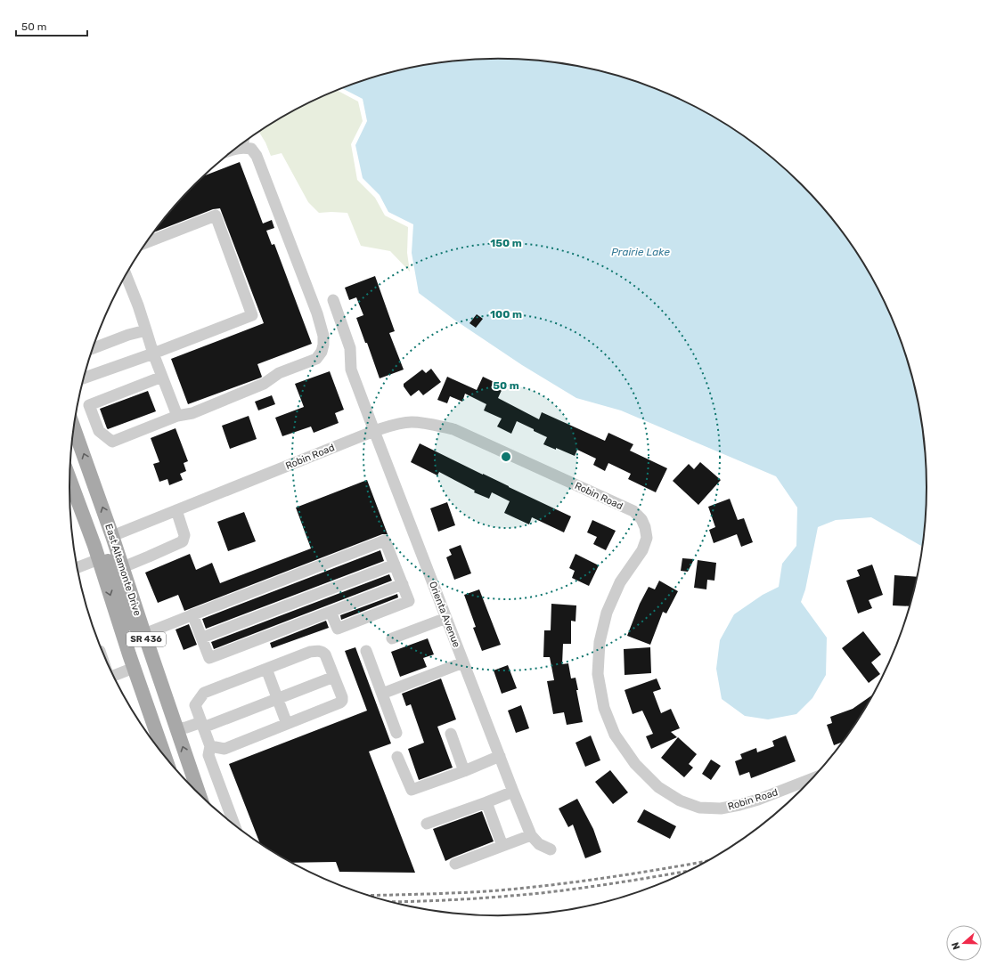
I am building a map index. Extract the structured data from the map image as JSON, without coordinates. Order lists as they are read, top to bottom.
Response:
{
  "streets": {
    "main road": ["East Altamonte Drive", "SR 436"],
    "street": ["Robin Road", "Orienta Avenue"]
  },
  "crossings": [
    ["Robin Road", "East Altamonte Drive"],
    ["Robin Road", "Orienta Avenue"]
  ],
  "water": ["Prairie Lake"],
  "scale_bar": "50 m",
  "north": "left",
  "rings": ["150 m", "100 m", "50 m"]
}
